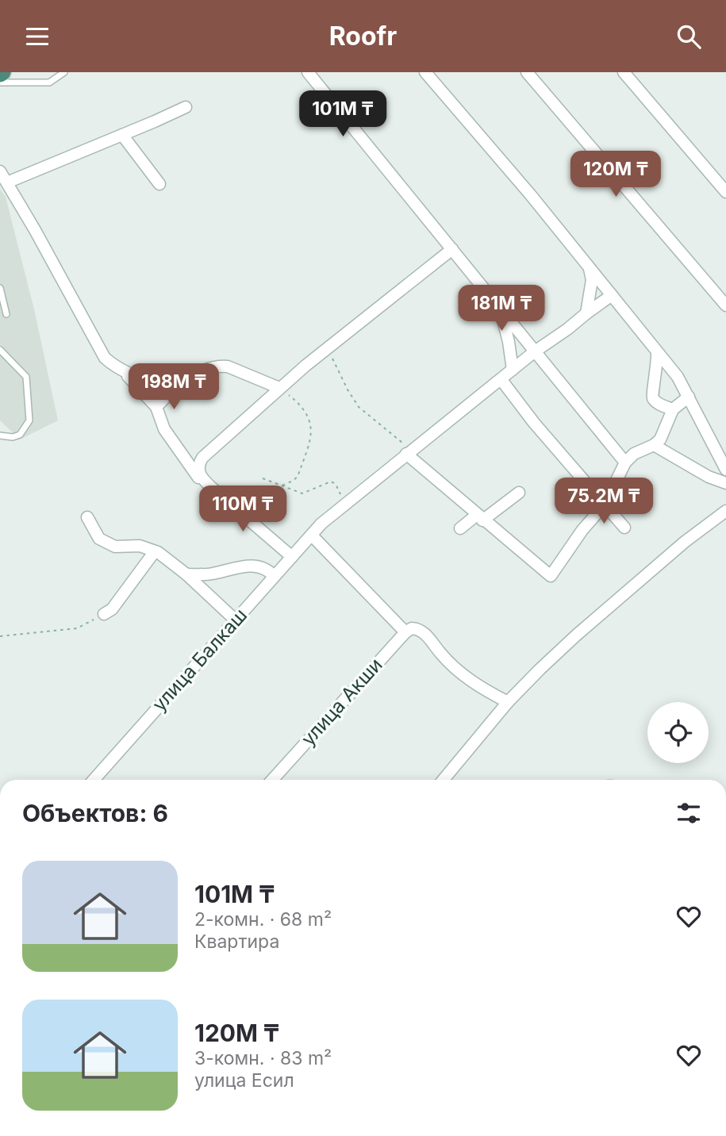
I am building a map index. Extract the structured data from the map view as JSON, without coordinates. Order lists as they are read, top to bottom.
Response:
{
  "streets": {
    "street": ["улица Балкаш", "улица Акши"]
  },
  "page": {
    "header": "Roofr",
    "price": [
      "101M ₸",
      "120M ₸",
      "181M ₸",
      "198M ₸",
      "75.2M ₸",
      "110M ₸"
    ],
    "heading": "Объектов: 6",
    "list": [
      {
        "name": "101M ₸",
        "note": "2-комн. · 68 m² · Квартира"
      },
      {
        "name": "120M ₸",
        "note": "3-комн. · 83 m² · улица Есил"
      }
    ]
  }
}
